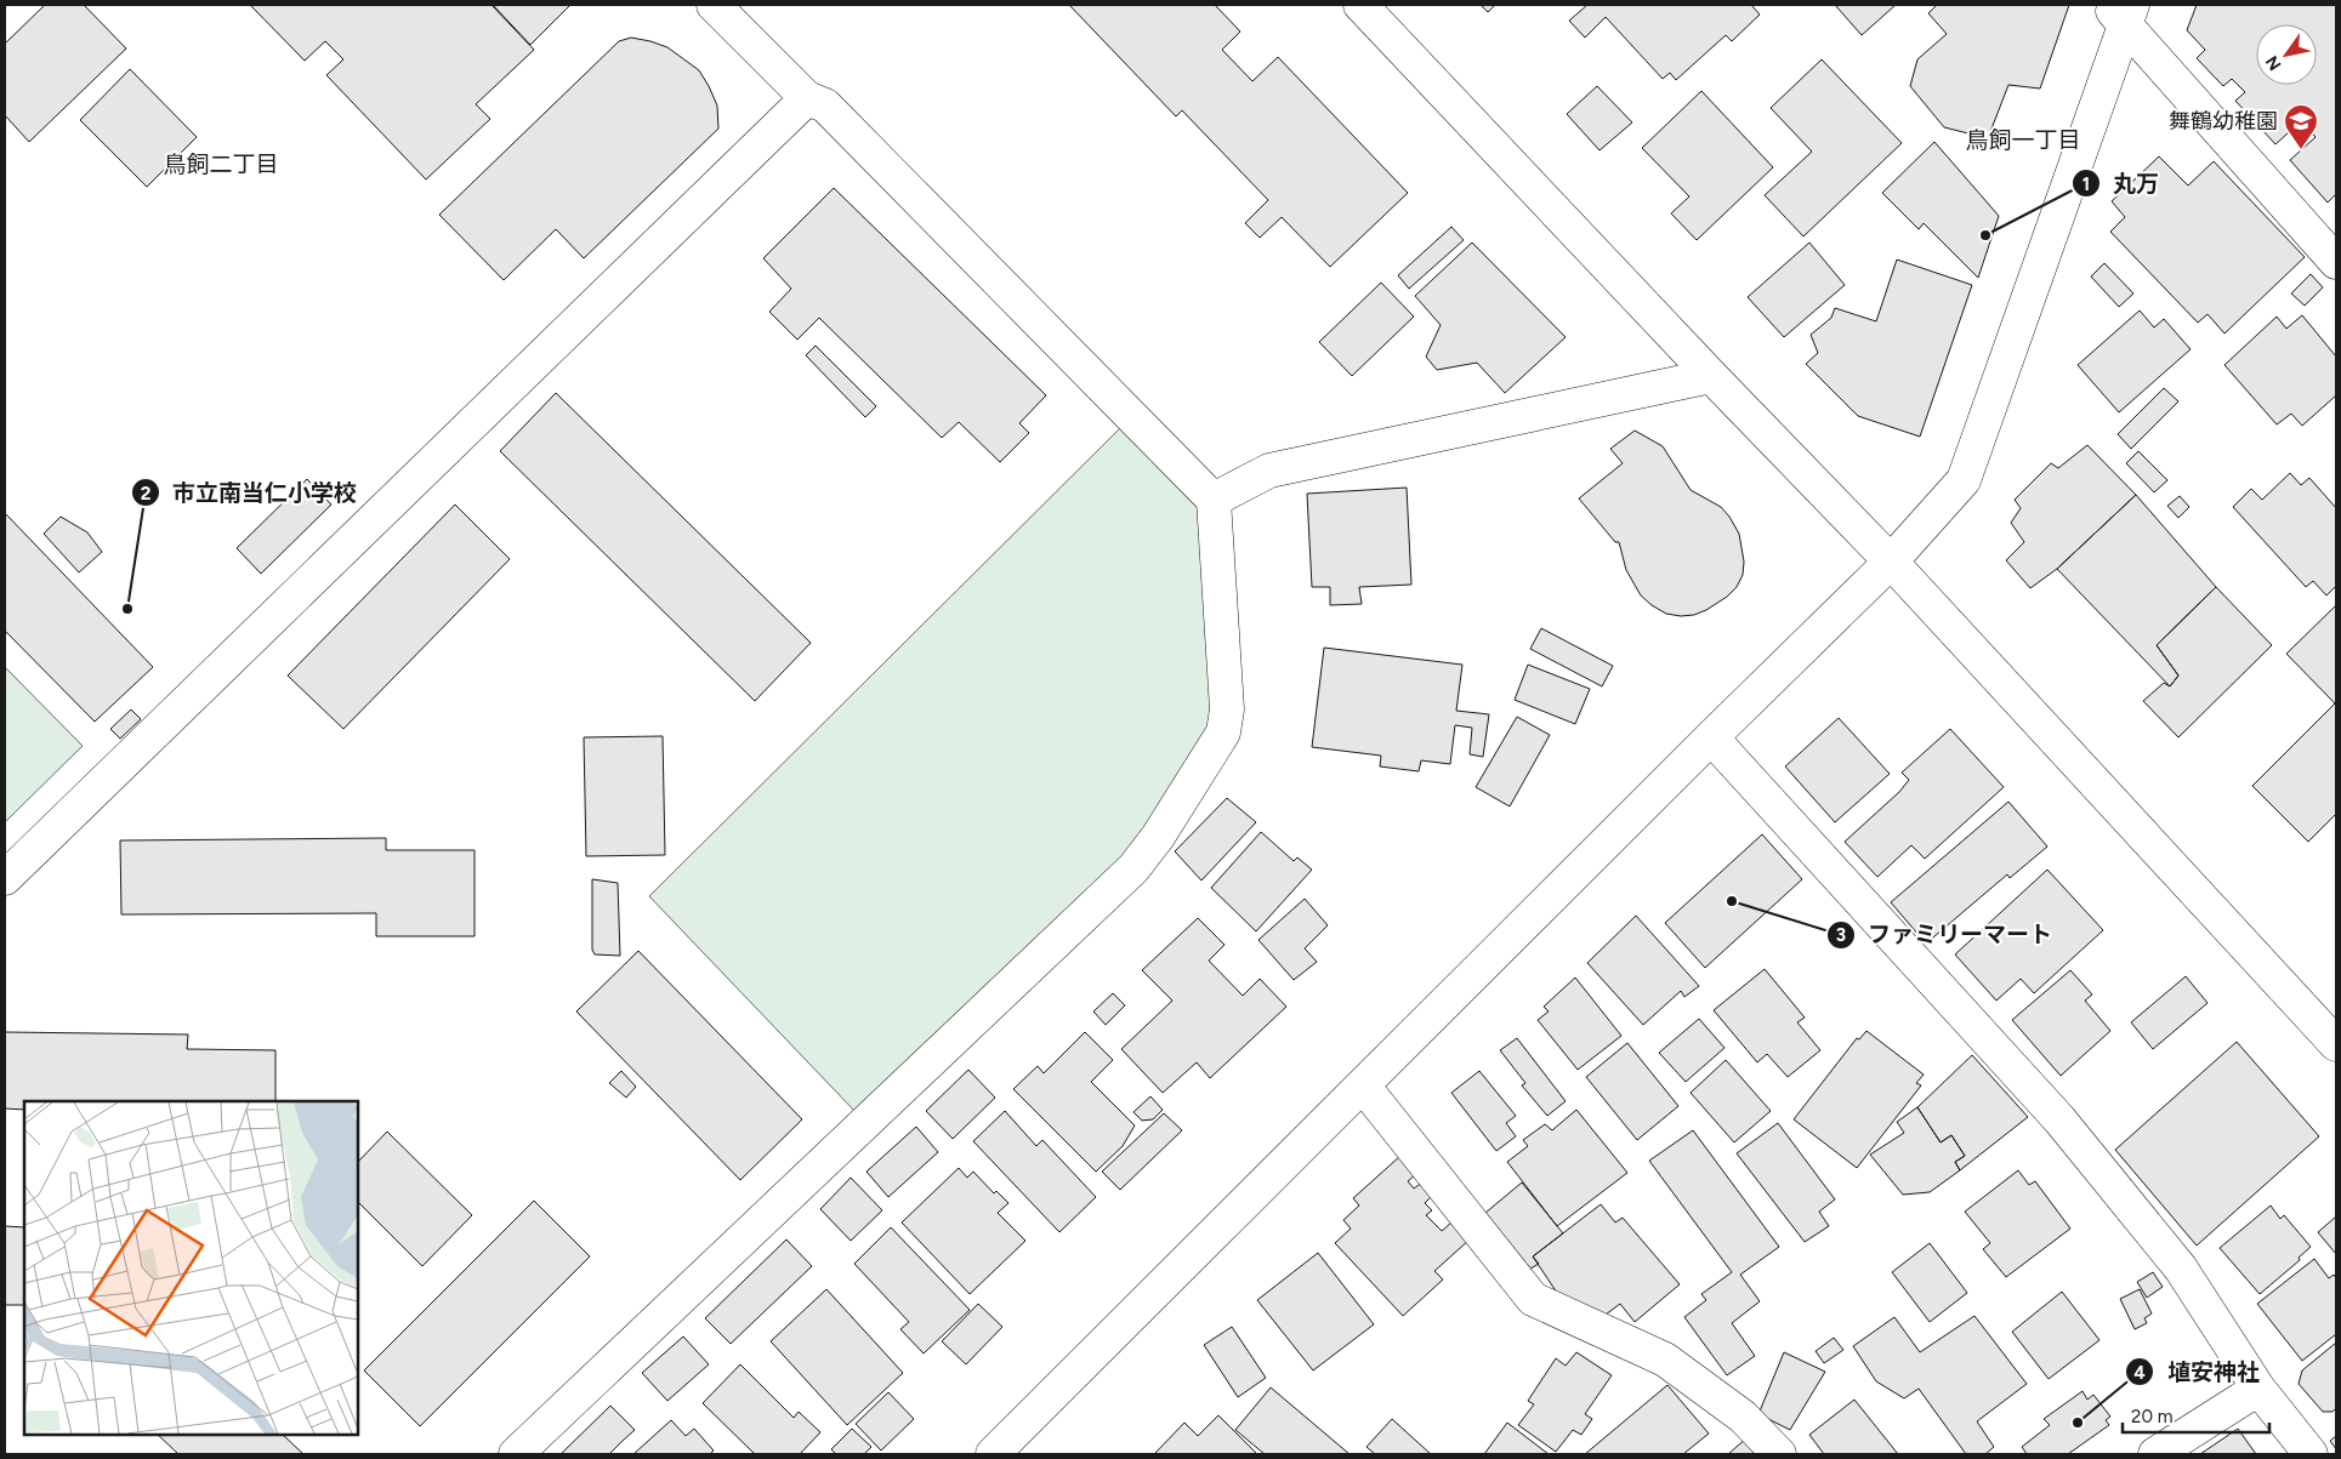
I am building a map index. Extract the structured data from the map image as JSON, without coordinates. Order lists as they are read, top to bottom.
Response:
{
  "districts": ["鳥飼一丁目", "鳥飼二丁目"],
  "places": {
    "school or university": ["舞鶴幼稚園"],
    "other": [
      "丸万",
      "市立南当仁小学校",
      "ファミリーマート",
      "埴安神社"
    ]
  },
  "scale_bar": "20 m",
  "north": "bottom left"
}
